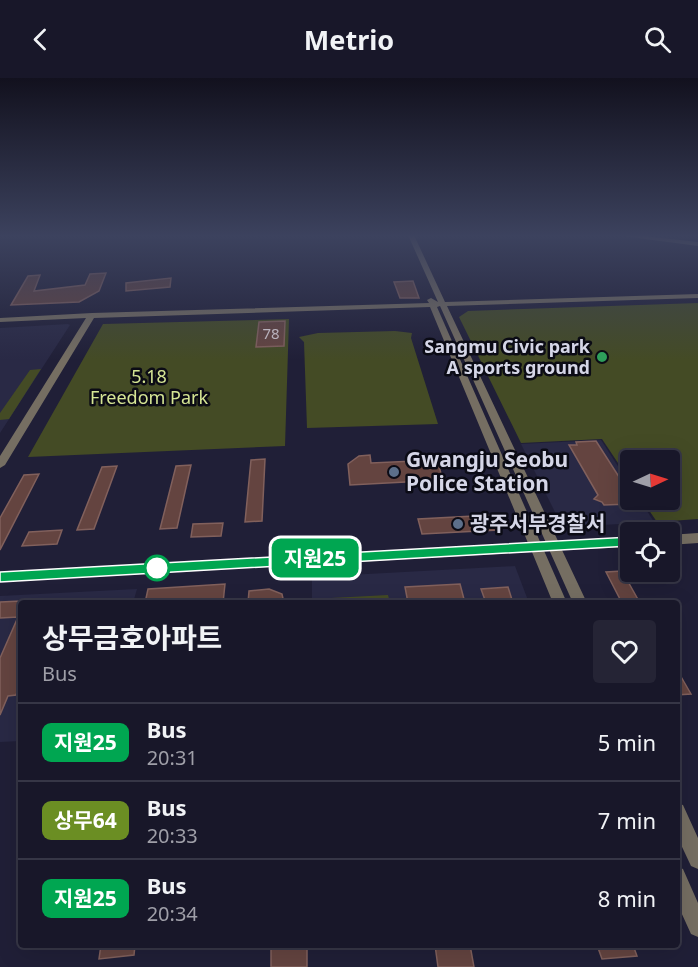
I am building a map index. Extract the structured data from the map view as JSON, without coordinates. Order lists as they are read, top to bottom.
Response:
{
  "parks": ["5.18 Freedom Park"],
  "places": ["Sangmu Civic park A sports ground", "Gwangju Seobu Police Station", "광주서부경찰서"],
  "lines": ["bus line 지원25"],
  "house_numbers": ["78"],
  "north": "right",
  "page": {
    "header": "Metrio",
    "on_map": "지원25",
    "heading": ["상무금호아파트", "Bus"],
    "list": [
      {
        "mark": "지원25",
        "name": "Bus",
        "note": "20:31",
        "value": "5 min"
      },
      {
        "mark": "상무64",
        "name": "Bus",
        "note": "20:33",
        "value": "7 min"
      },
      {
        "mark": "지원25",
        "name": "Bus",
        "note": "20:34",
        "value": "8 min"
      }
    ]
  }
}
